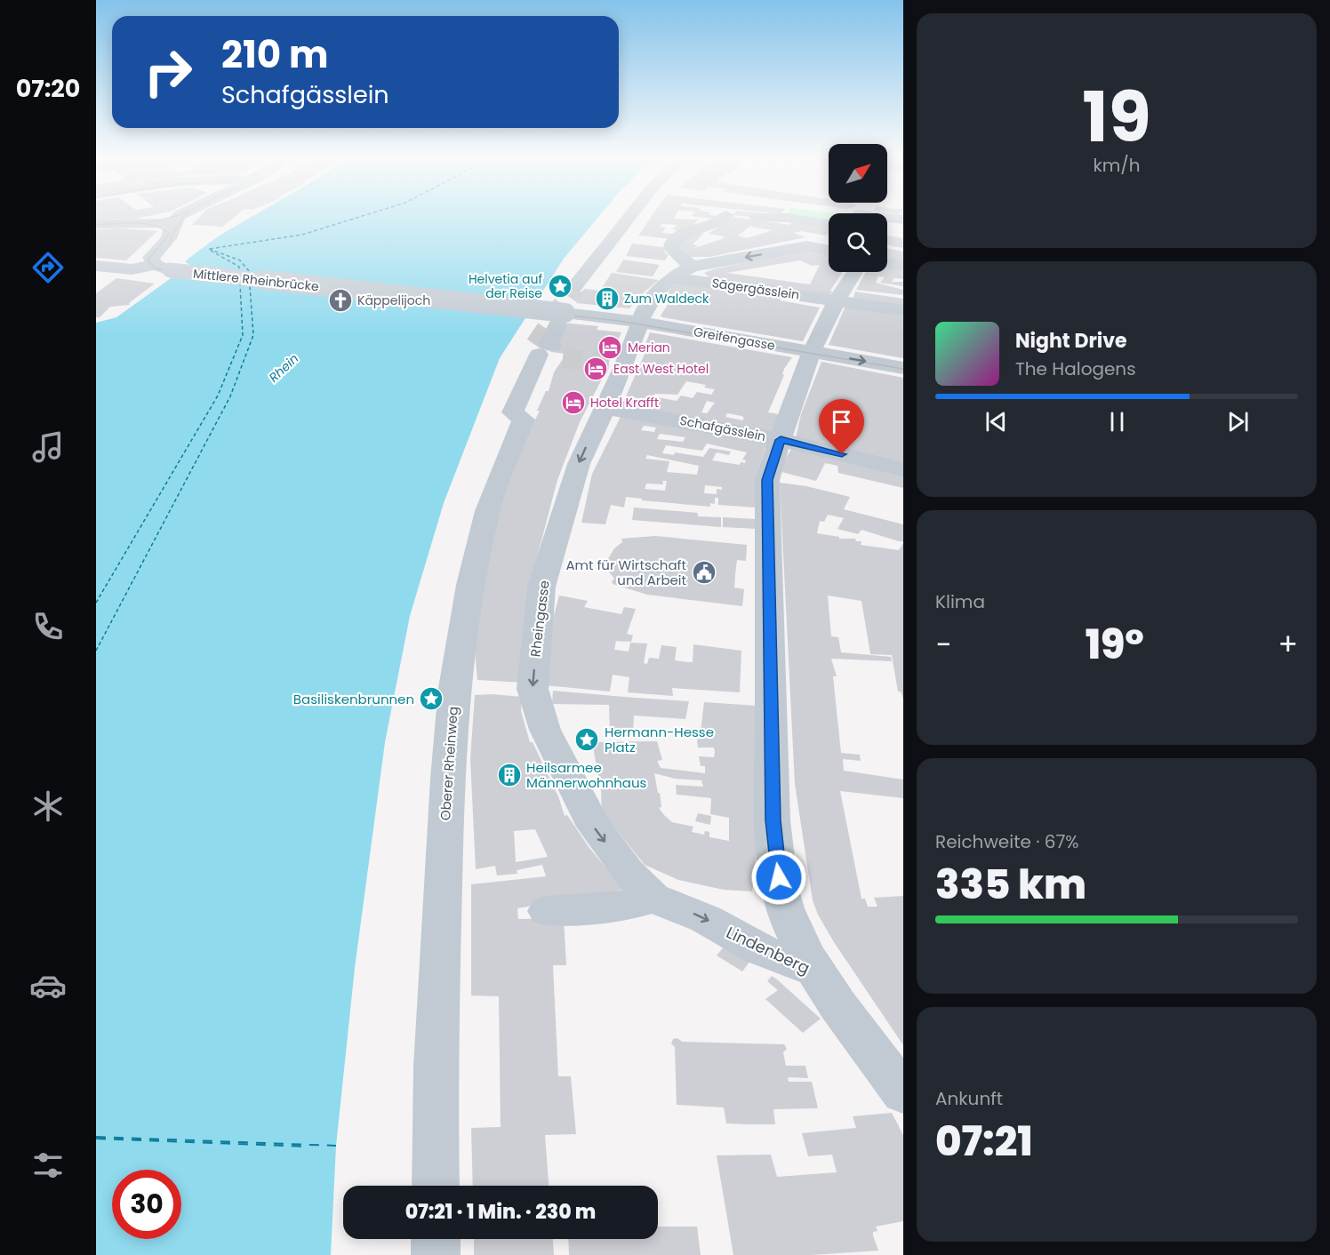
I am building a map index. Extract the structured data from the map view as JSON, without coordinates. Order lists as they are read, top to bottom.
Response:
{
  "streets": {
    "street": [
      "Mittlere Rheinbrücke",
      "Sägergässlein",
      "Greifengasse",
      "Schafgässlein",
      "Rheingasse",
      "Oberer Rheinweg",
      "Lindenberg"
    ]
  },
  "crossings": [
    ["Mittlere Rheinbrücke", "Greifengasse"],
    ["Mittlere Rheinbrücke", "Oberer Rheinweg"],
    ["Sägergässlein", "Rheingasse"],
    ["Greifengasse", "Rheingasse"],
    ["Greifengasse", "Oberer Rheinweg"],
    ["Schafgässlein", "Rheingasse"],
    ["Rheingasse", "Lindenberg"]
  ],
  "one_way": ["Lindenberg"],
  "water": ["Rhein"],
  "places": {
    "place": ["Helvetia auf der Reise", "Basiliskenbrunnen", "Hermann-Hesse Platz"],
    "building": ["Zum Waldeck", "Heilsarmee Männerwohnhaus"],
    "church": ["Käppelijoch"],
    "hotel": ["Merian", "East West Hotel", "Hotel Krafft"],
    "public building": ["Amt für Wirtschaft und Arbeit"]
  },
  "north": "top right",
  "page": {
    "tabs": "07:20",
    "tile": [
      ["19", "km/h"],
      "Klima",
      ["Reichweite · 67%", "335 km"],
      ["Ankunft", "07:21"]
    ],
    "turn": ["210 m", "Schafgässlein"],
    "song": ["Night Drive", "The Halogens"],
    "heat": ["−", "19°", "+"],
    "limit": "30",
    "trip": "07:21 · 1 Min. · 230 m"
  }
}
